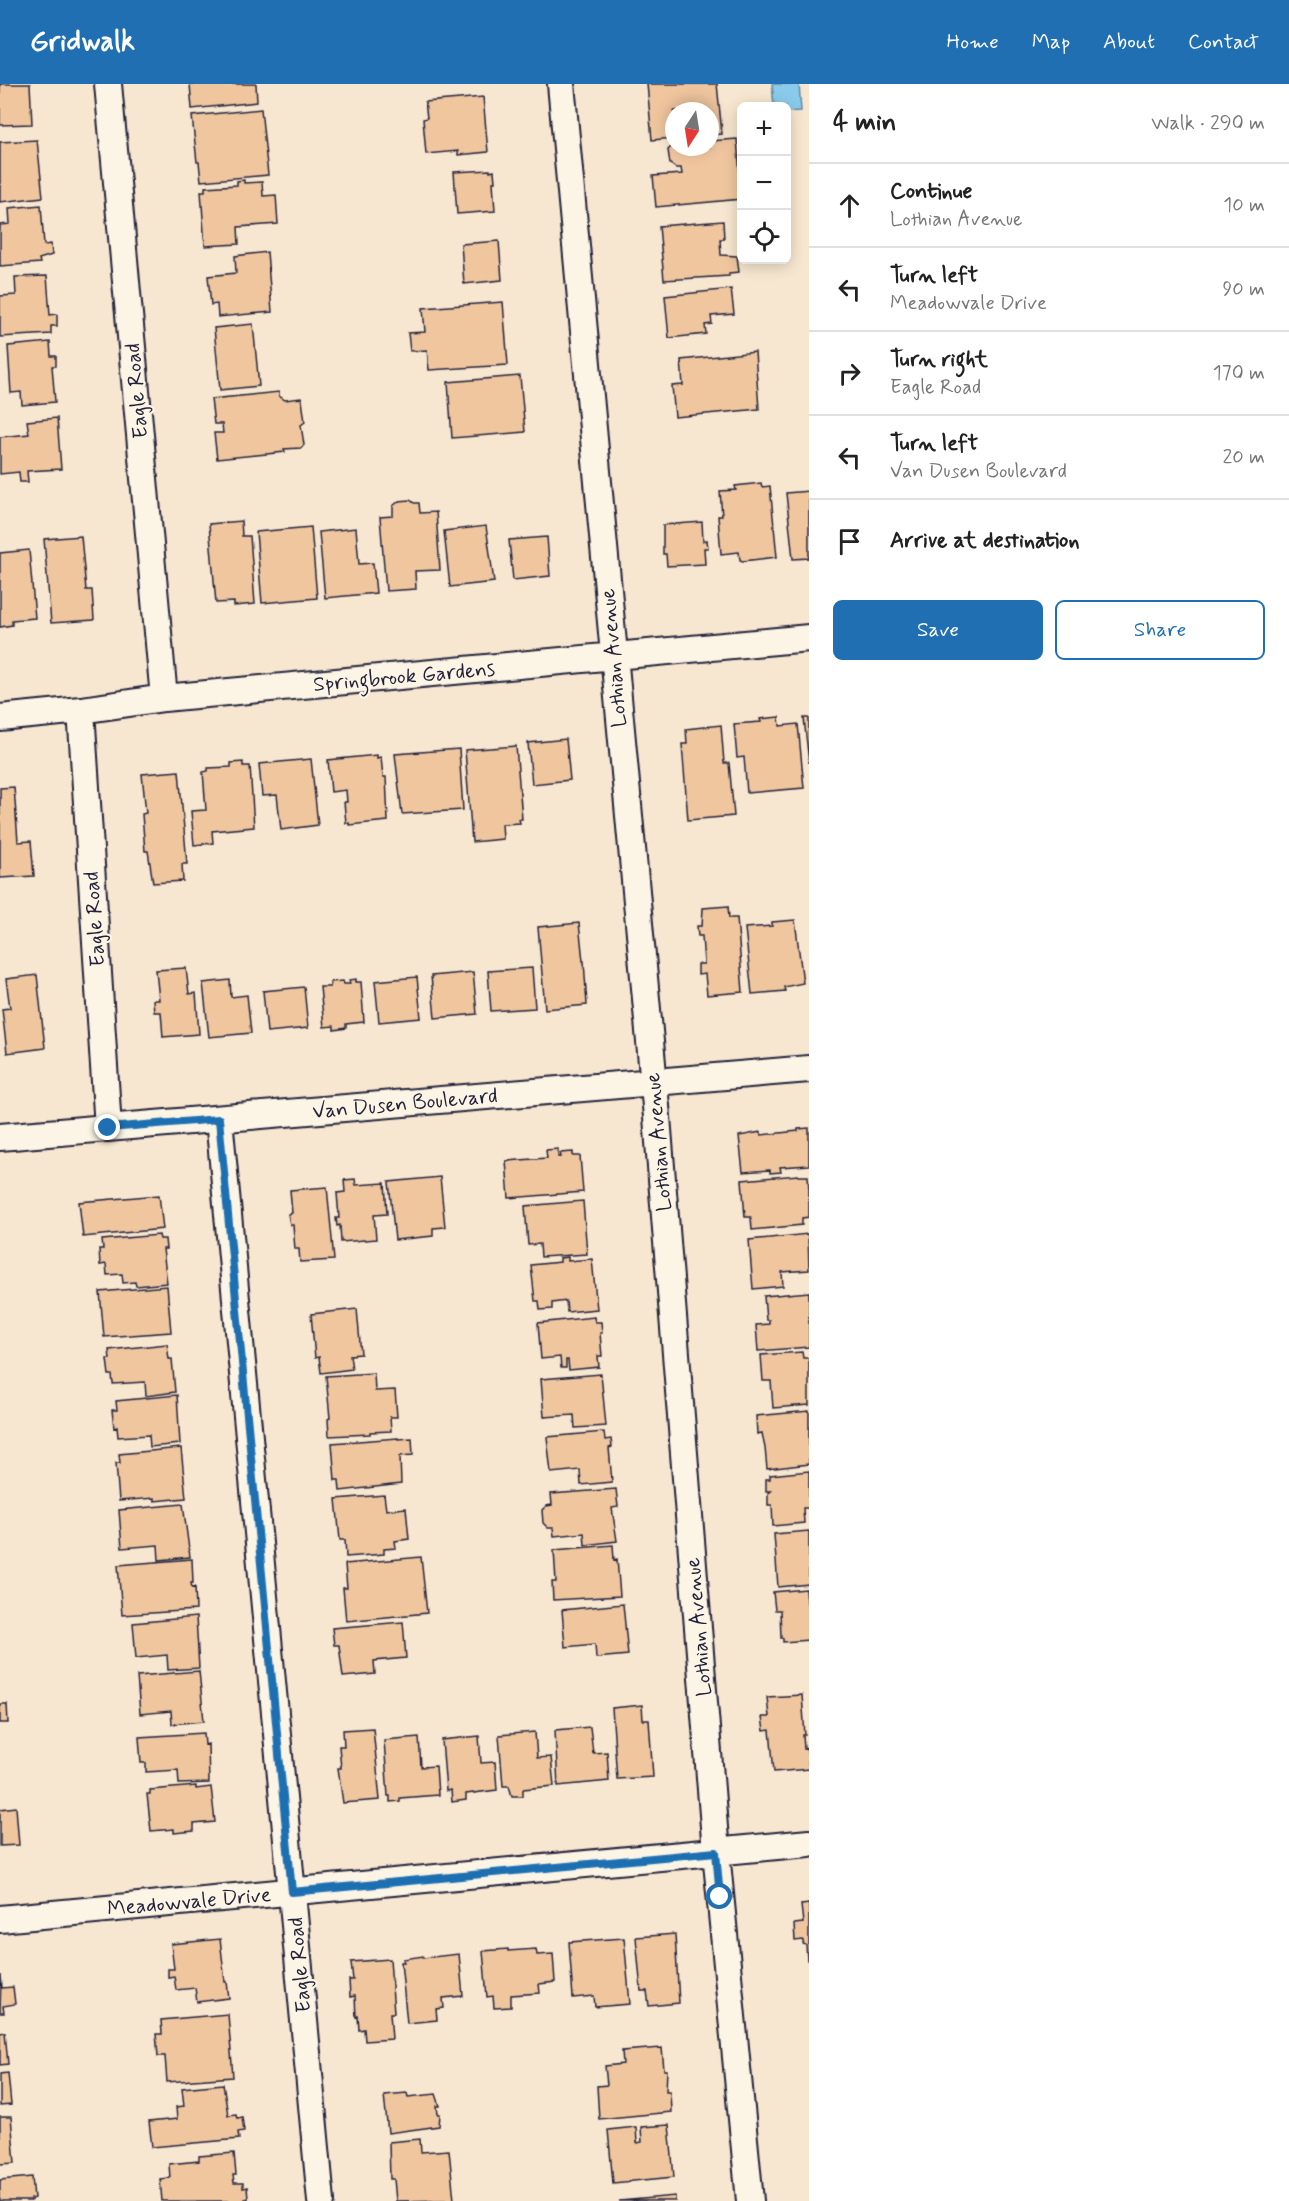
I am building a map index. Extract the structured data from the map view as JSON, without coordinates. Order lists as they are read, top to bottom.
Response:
{
  "streets": {
    "street": [
      "Eagle Road",
      "Lothian Avenue",
      "Springbrook Gardens",
      "Van Dusen Boulevard",
      "Meadowvale Drive"
    ]
  },
  "crossings": [
    ["Eagle Road", "Springbrook Gardens"],
    ["Eagle Road", "Van Dusen Boulevard"],
    ["Eagle Road", "Meadowvale Drive"],
    ["Lothian Avenue", "Springbrook Gardens"],
    ["Lothian Avenue", "Van Dusen Boulevard"],
    ["Lothian Avenue", "Meadowvale Drive"]
  ],
  "north": "bottom",
  "page": {
    "header": "Gridwalk",
    "nav": [
      "Home",
      "Map",
      "About",
      "Contact"
    ],
    "heading": ["4 min", "Walk · 290 m"],
    "map_buttons": ["+", "−"],
    "list": [
      ["Continue", "Lothian Avenue", "10 m"],
      ["Turn left", "Meadowvale Drive", "90 m"],
      ["Turn right", "Eagle Road", "170 m"],
      ["Turn left", "Van Dusen Boulevard", "20 m"],
      "Arrive at destination"
    ],
    "buttons": ["Save", "Share"]
  }
}
